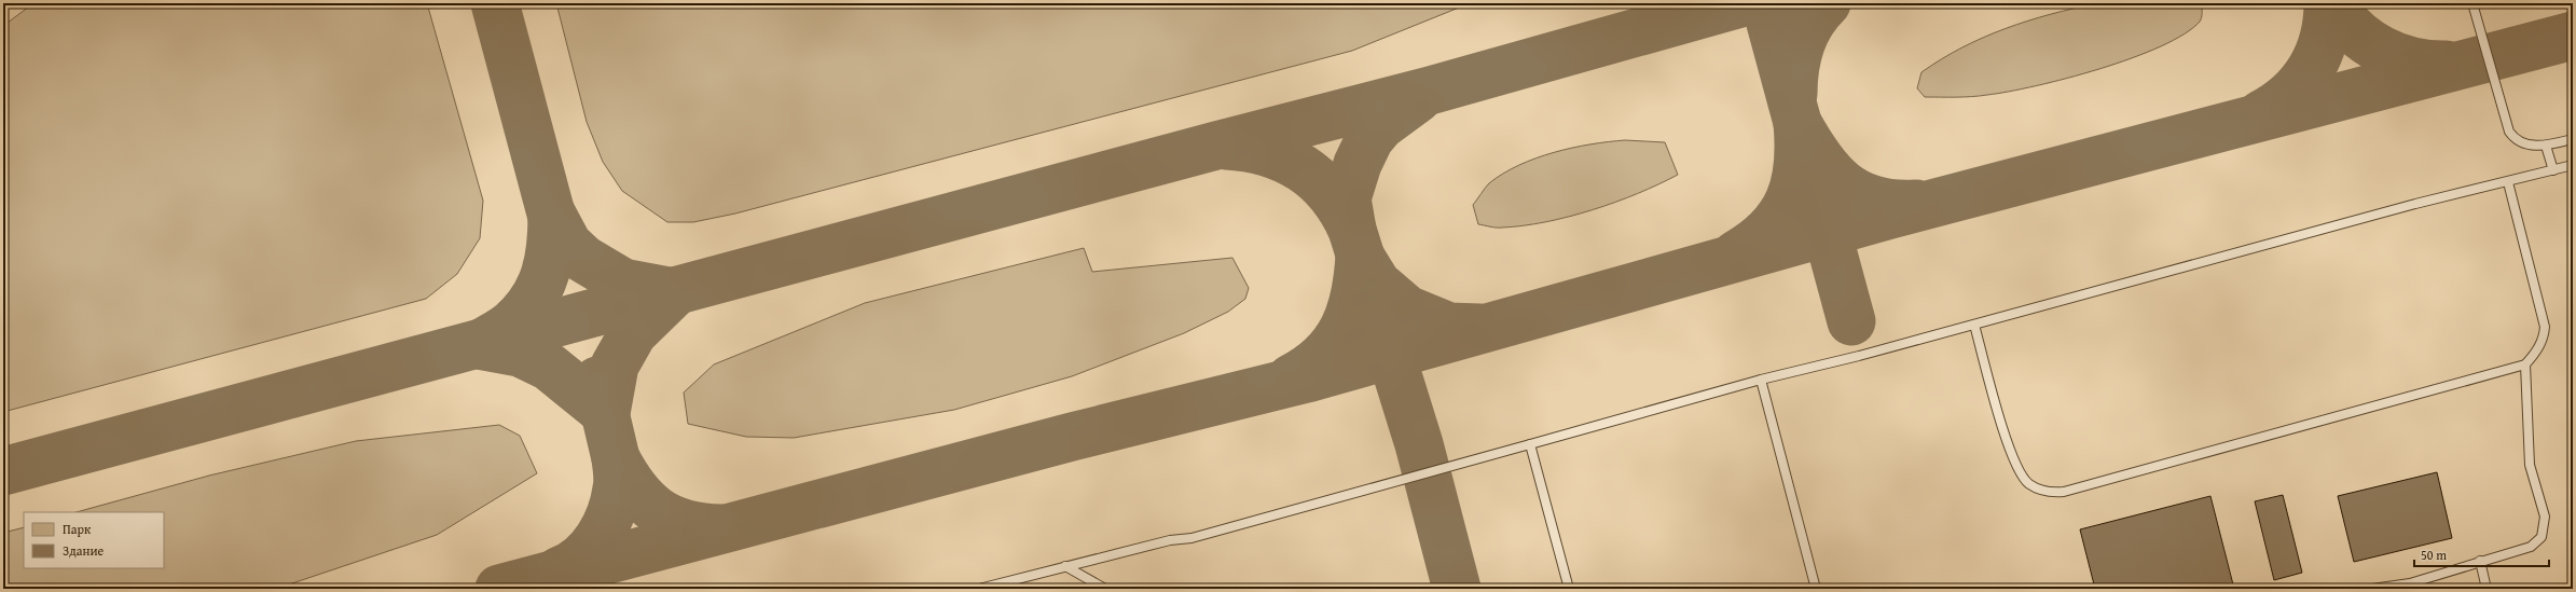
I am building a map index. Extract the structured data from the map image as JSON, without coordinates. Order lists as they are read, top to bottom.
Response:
{
  "legend": ["Парк", "Здание"],
  "scale_bar": "50 m"
}
